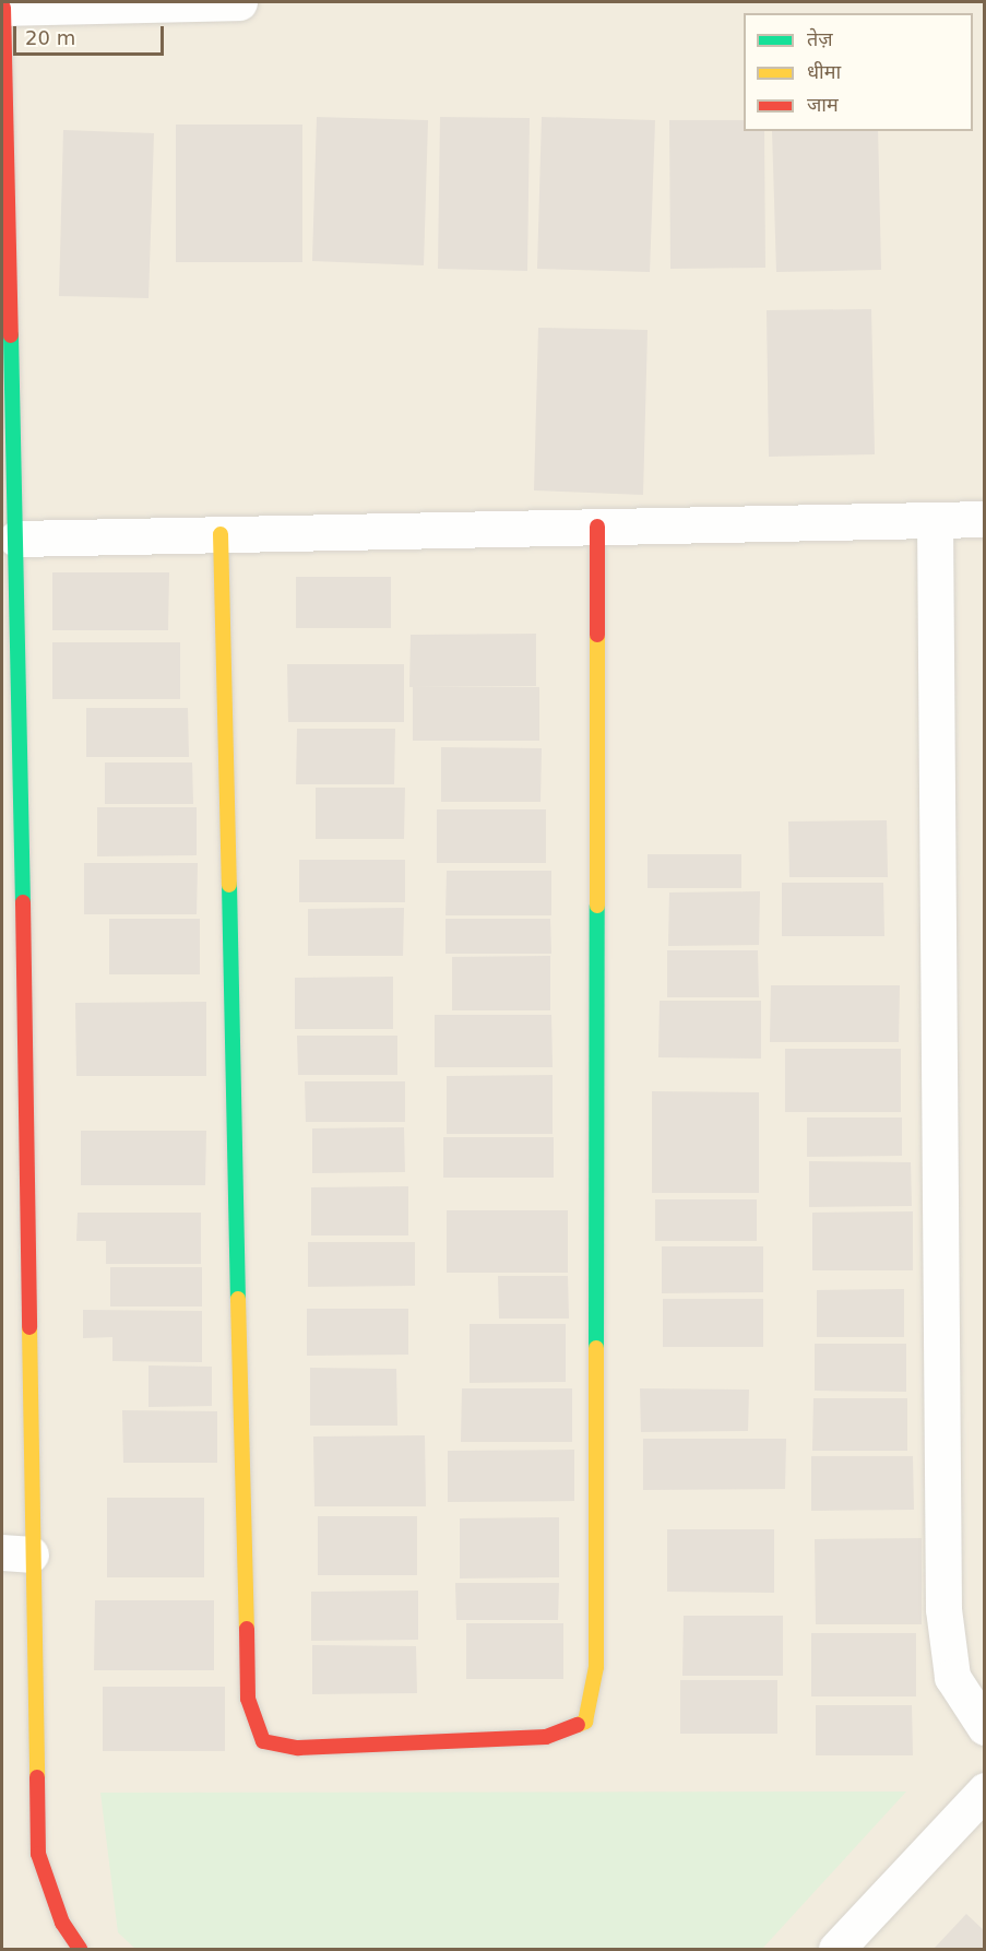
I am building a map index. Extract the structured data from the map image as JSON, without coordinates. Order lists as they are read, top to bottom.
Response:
{
  "legend": ["तेज़", "धीमा", "जाम"],
  "scale_bar": "20 m"
}
